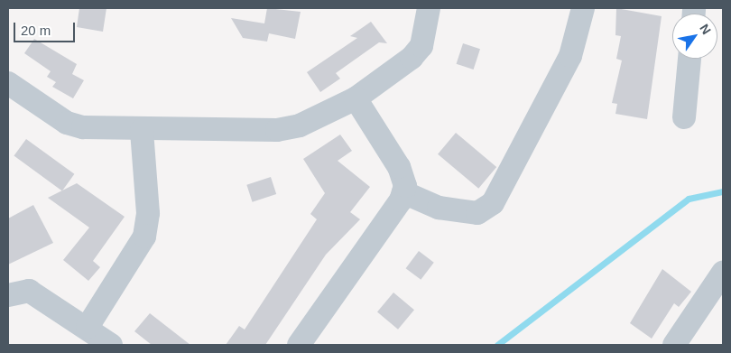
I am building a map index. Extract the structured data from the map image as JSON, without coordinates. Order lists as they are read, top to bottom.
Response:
{
  "scale_bar": "20 m",
  "north": "top right"
}
